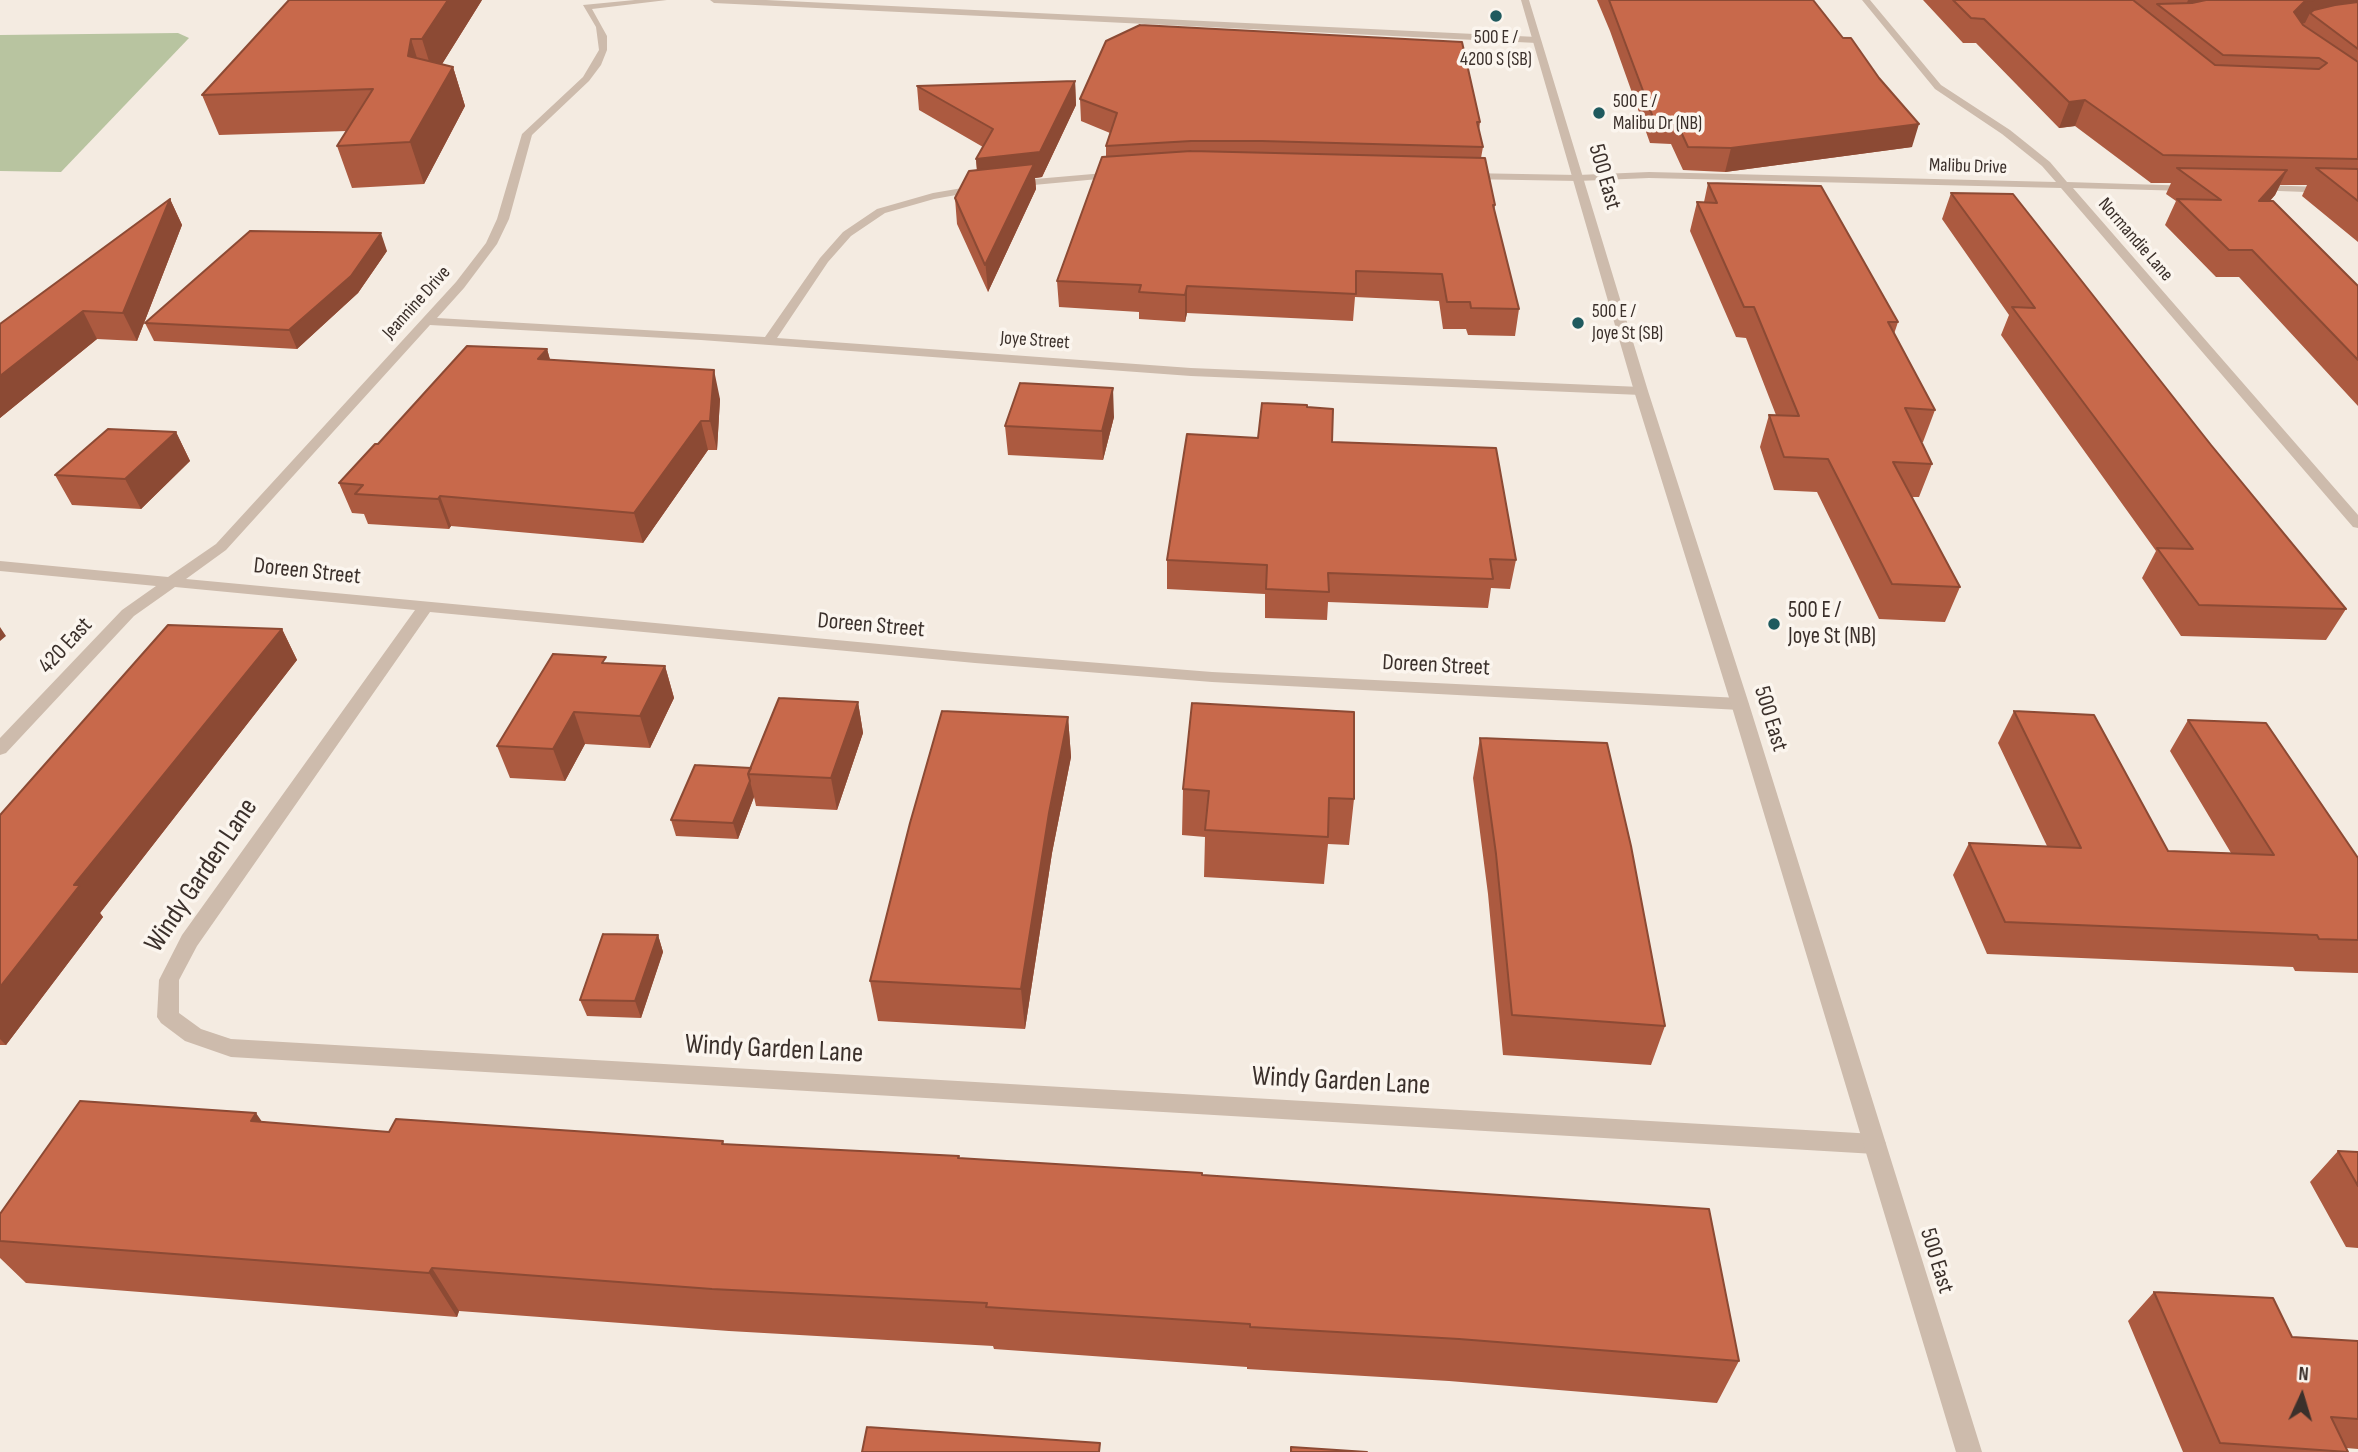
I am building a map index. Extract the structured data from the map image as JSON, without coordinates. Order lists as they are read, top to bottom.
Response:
{
  "streets": {
    "street": [
      "Malibu Drive",
      "500 East",
      "Normandie Lane",
      "Jeannine Drive",
      "Joye Street",
      "Doreen Street",
      "420 East",
      "Windy Garden Lane"
    ]
  },
  "crossings": [
    ["Malibu Drive", "500 East"],
    ["Malibu Drive", "Normandie Lane"],
    ["500 East", "Joye Street"],
    ["500 East", "Doreen Street"],
    ["500 East", "Windy Garden Lane"],
    ["Jeannine Drive", "Joye Street"],
    ["Jeannine Drive", "Doreen Street"],
    ["Jeannine Drive", "420 East"],
    ["Doreen Street", "420 East"],
    ["Doreen Street", "Windy Garden Lane"]
  ],
  "places": [
    "500 E / 4200 S (SB)",
    "500 E / Malibu Dr (NB)",
    "500 E / Joye St (SB)",
    "500 E / Joye St (NB)"
  ],
  "north": "top"
}
